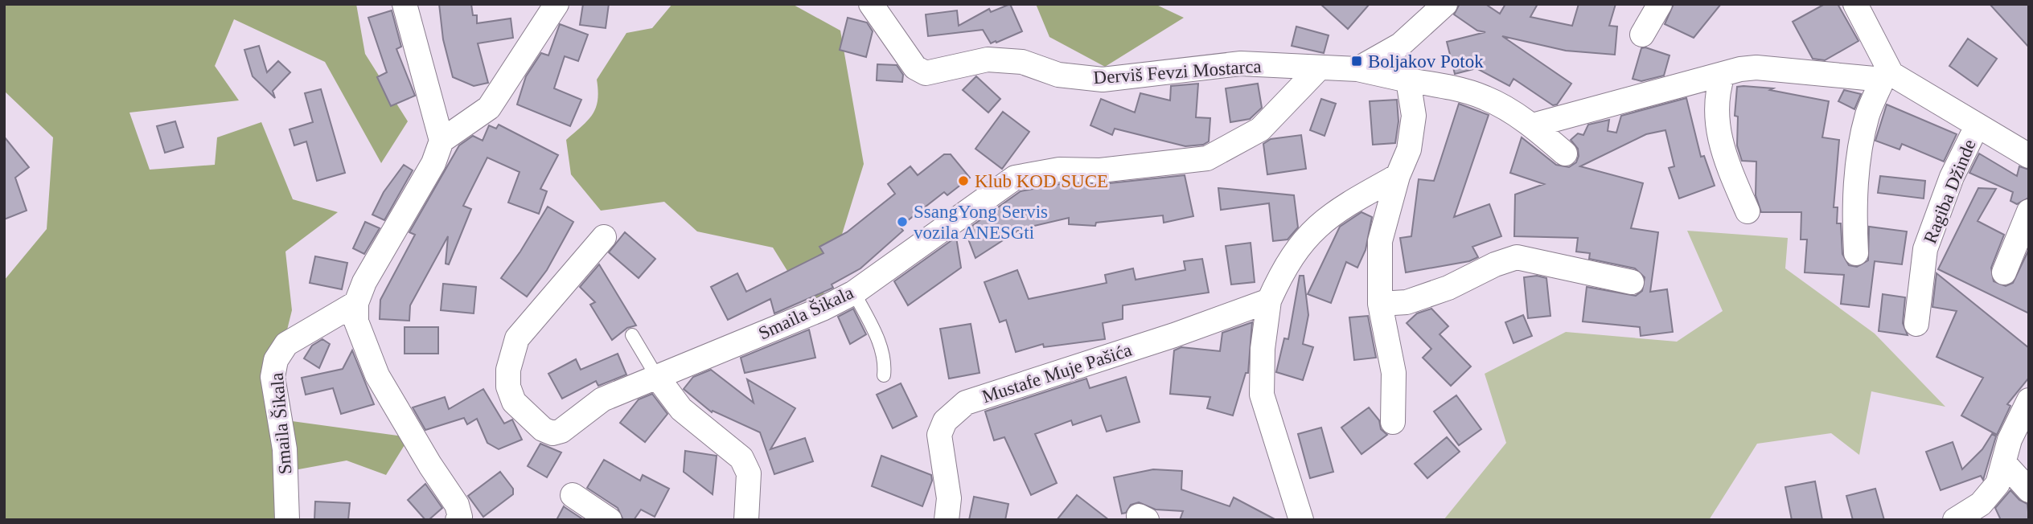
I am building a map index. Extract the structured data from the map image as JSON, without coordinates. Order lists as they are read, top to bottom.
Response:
{
  "streets": {
    "street": [
      "Derviš Fevzi Mostarca",
      "Ragiba Džinde",
      "Smaila Šikala",
      "Mustafe Muje Pašića"
    ]
  },
  "crossings": [
    ["Derviš Fevzi Mostarca", "Smaila Šikala"]
  ],
  "places": {
    "transit": ["Boljakov Potok"],
    "other": ["Klub KOD SUCE", "SsangYong Servis vozila ANESGti"]
  }
}
